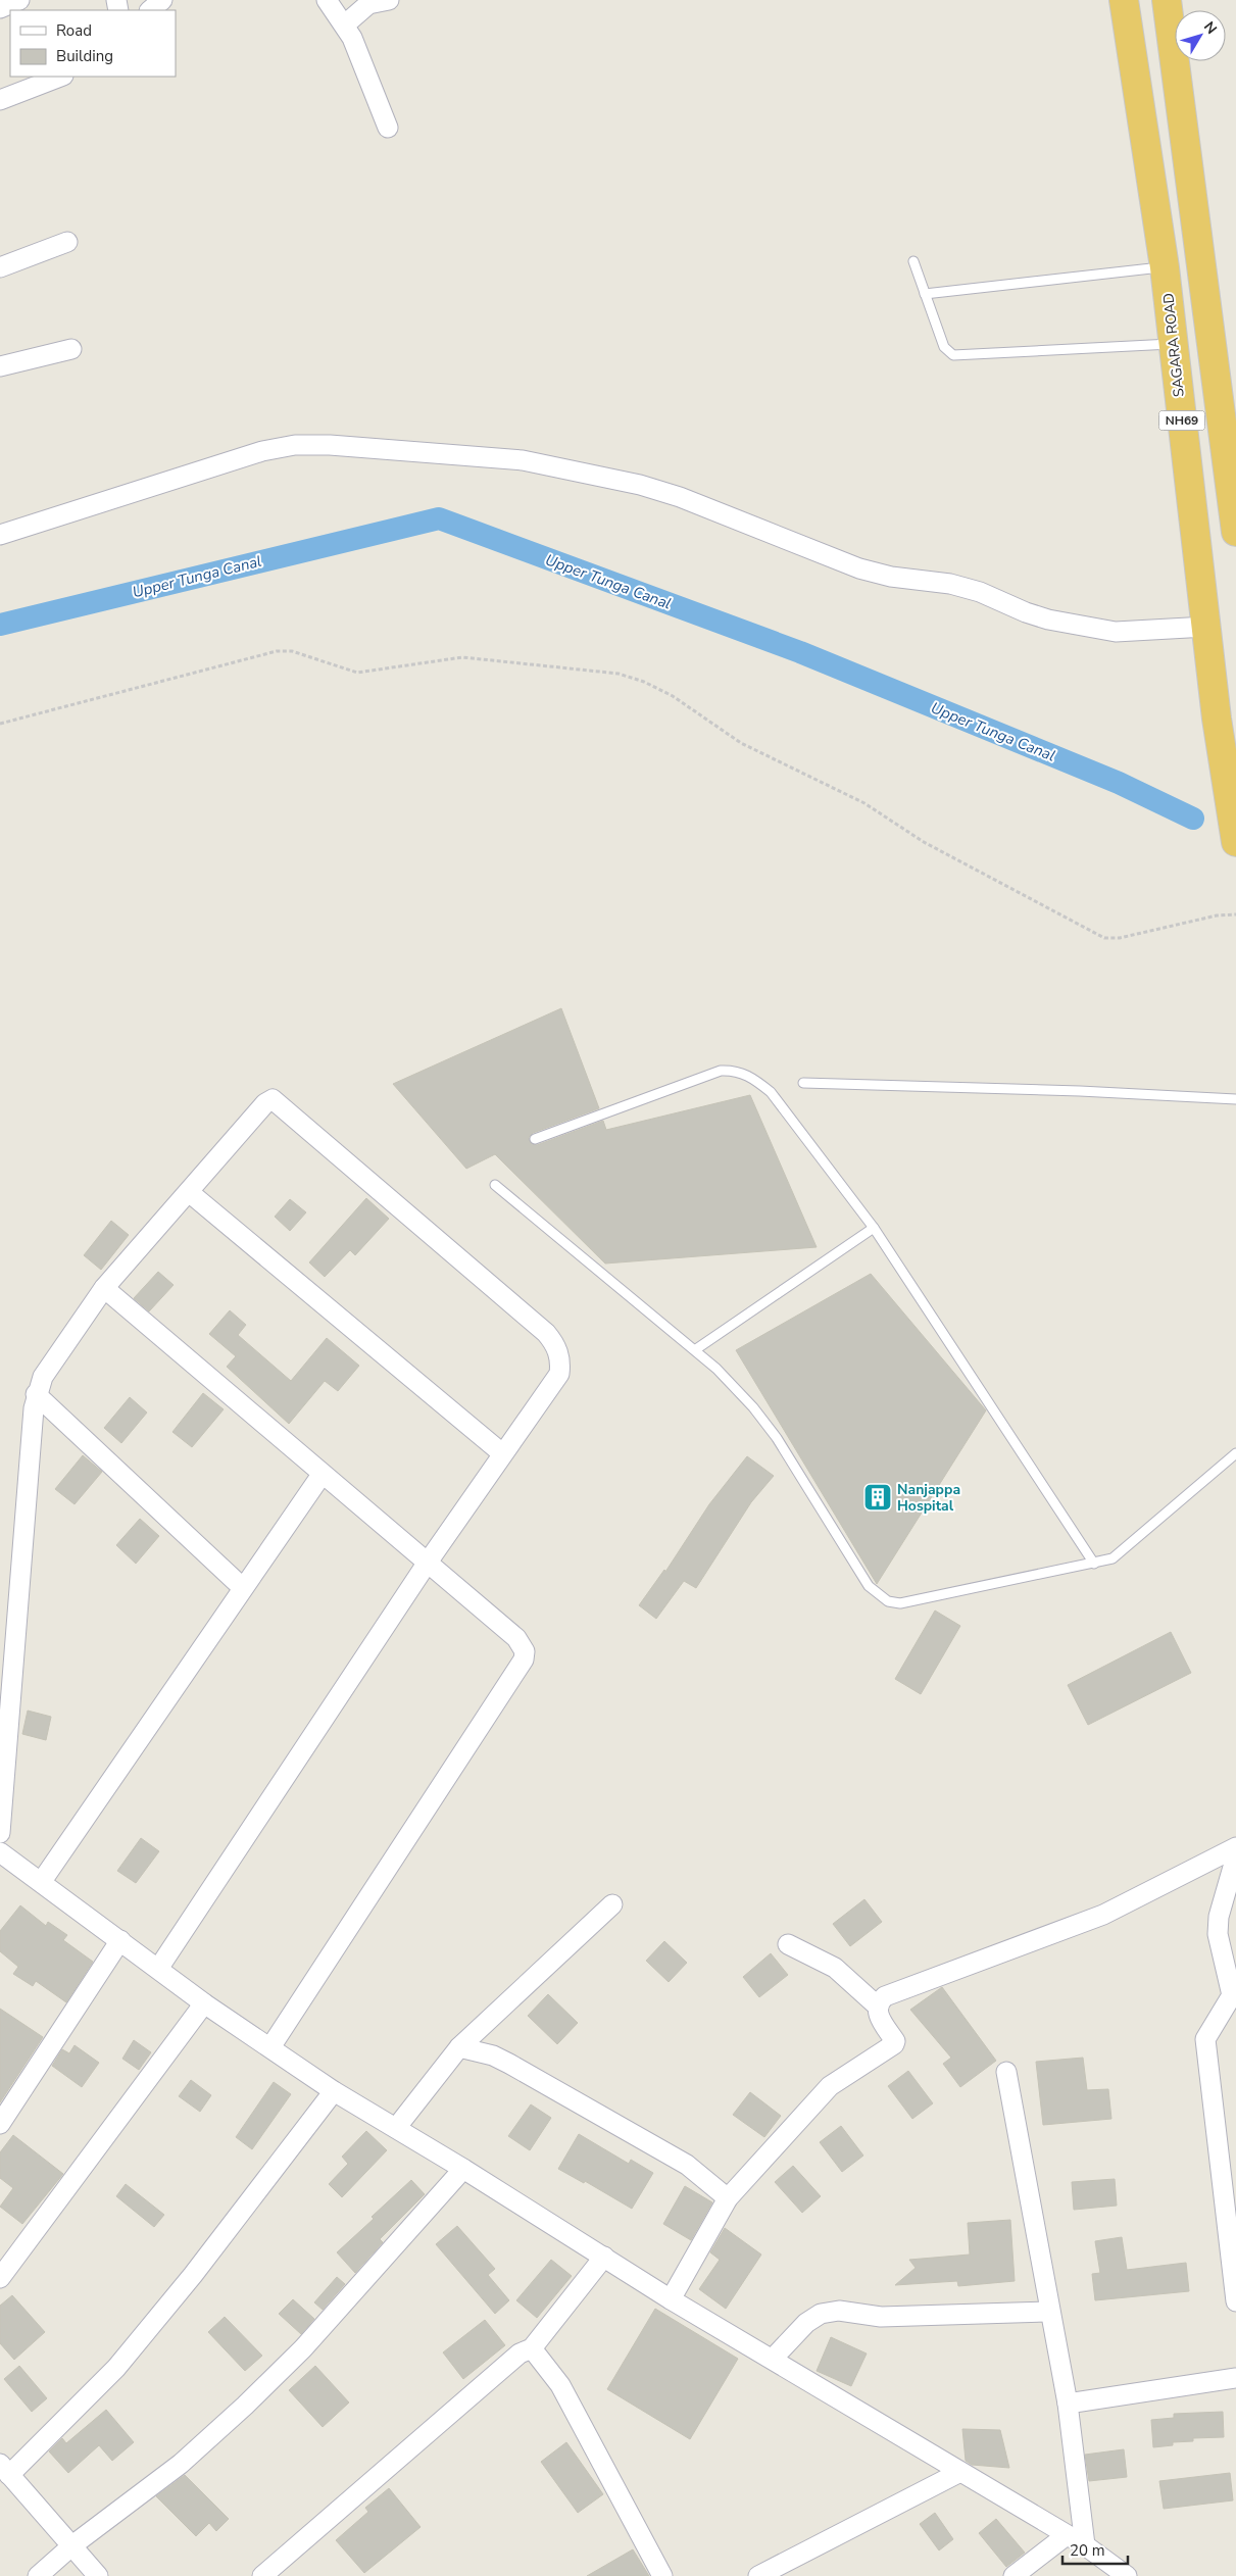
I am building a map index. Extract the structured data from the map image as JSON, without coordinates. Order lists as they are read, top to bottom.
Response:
{
  "streets": {
    "highway": ["SAGARA ROAD", "NH69"]
  },
  "water": ["Upper Tunga Canal"],
  "places": {
    "building": ["Nanjappa Hospital"]
  },
  "legend": ["Road", "Building"],
  "scale_bar": "20 m",
  "north": "top right"
}
